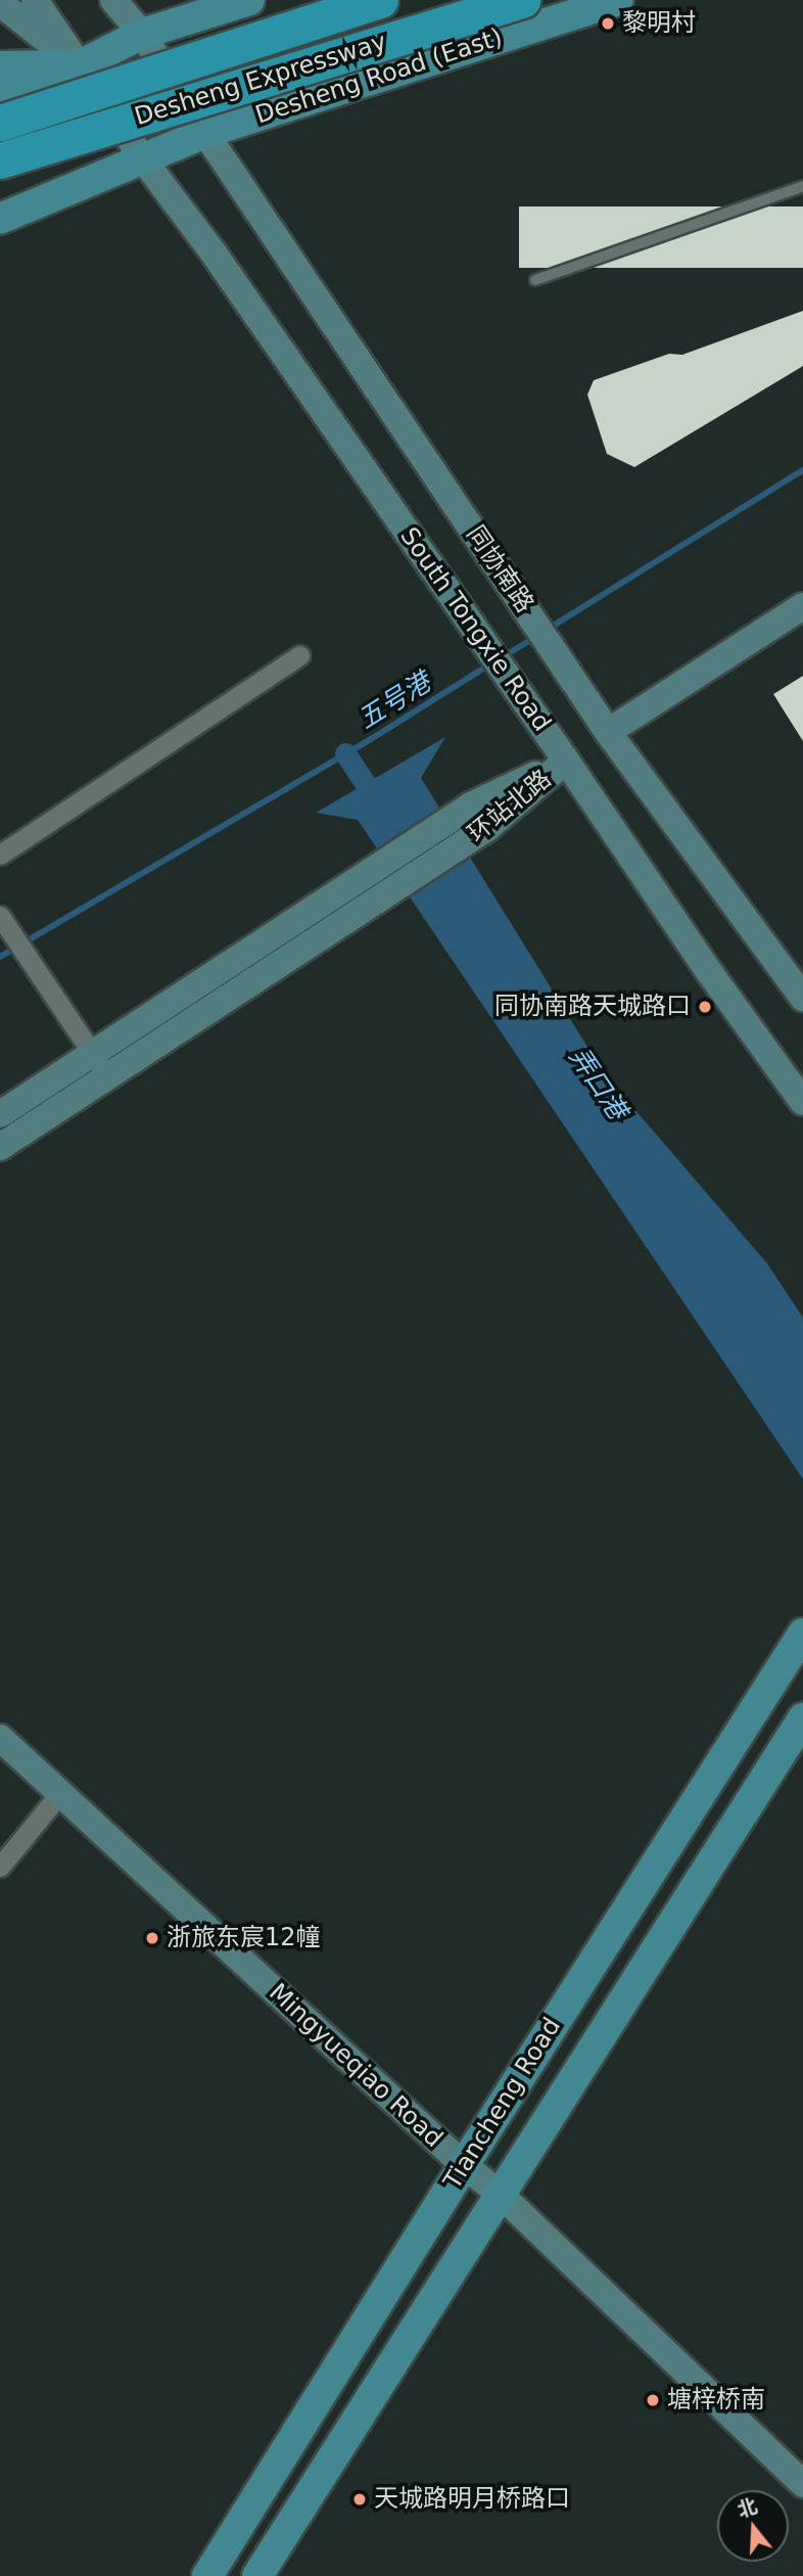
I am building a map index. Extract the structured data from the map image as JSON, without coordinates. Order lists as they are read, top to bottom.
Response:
{
  "streets": {
    "highway": ["Desheng Expressway"],
    "main road": [
      "Desheng Road (East)",
      "同协南路",
      "South Tongxie Road",
      "环站北路",
      "Mingyueqiao Road",
      "Tiancheng Road"
    ]
  },
  "crossings": [
    ["Desheng Road (East)", "同协南路"],
    ["Desheng Road (East)", "South Tongxie Road"],
    ["South Tongxie Road", "环站北路"],
    ["Mingyueqiao Road", "Tiancheng Road"]
  ],
  "water": ["五号港", "弄口港"],
  "places": [
    "黎明村",
    "同协南路天城路口",
    "浙旅东宸12幢",
    "塘梓桥南",
    "天城路明月桥路口"
  ],
  "north": "top"
}
